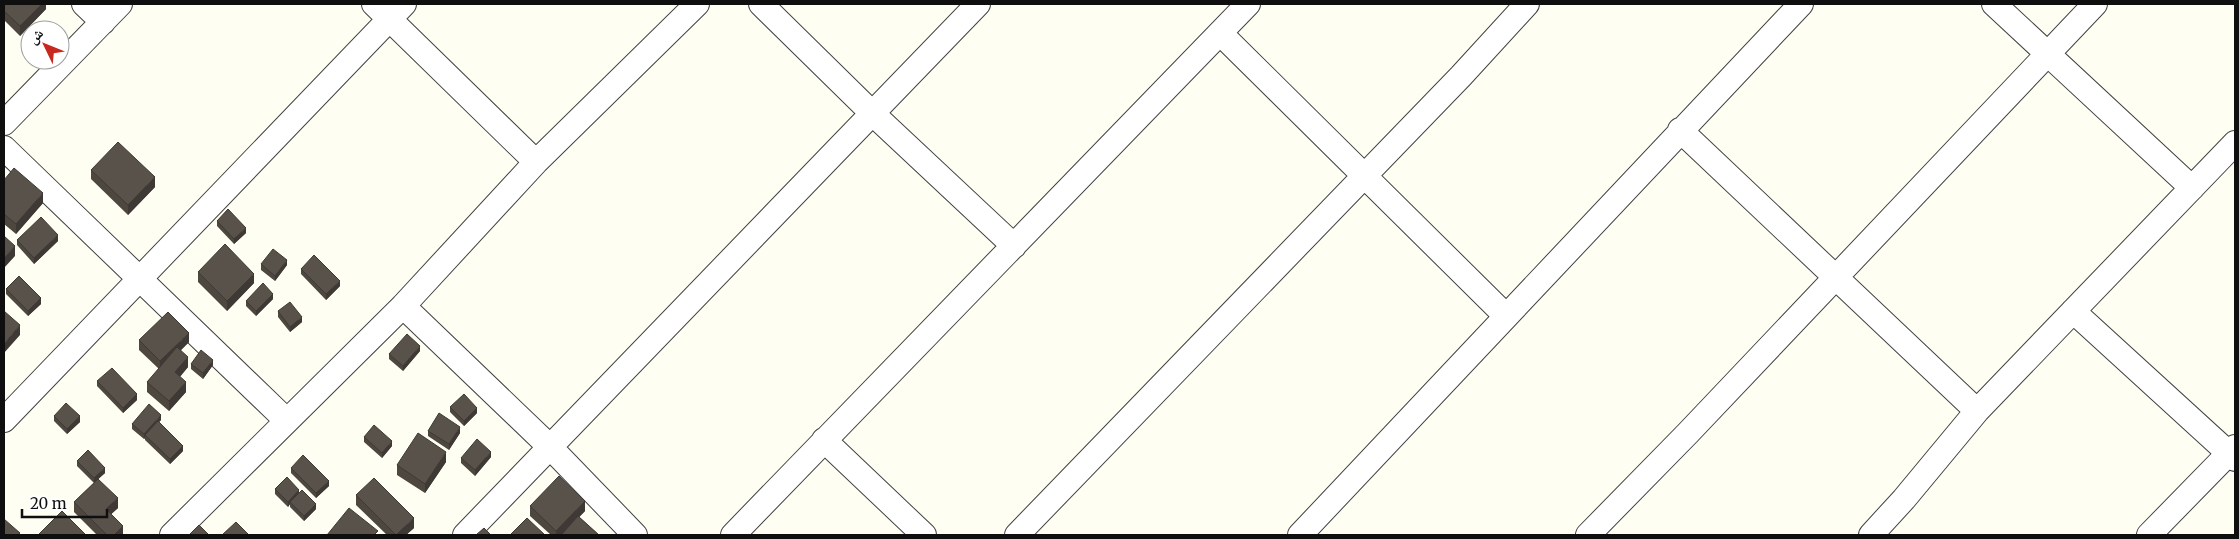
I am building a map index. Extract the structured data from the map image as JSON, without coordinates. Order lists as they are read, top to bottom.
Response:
{
  "scale_bar": "20 m",
  "north": "top left"
}
